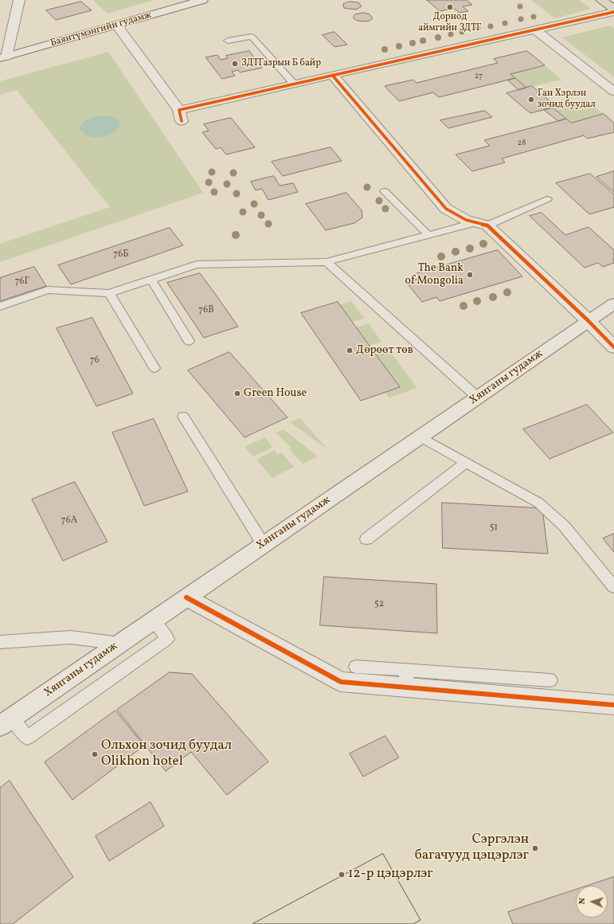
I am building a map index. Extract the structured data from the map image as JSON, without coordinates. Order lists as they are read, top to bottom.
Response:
{
  "streets": {
    "street": ["Баянтүмэнгийн гудамж", "Хянганы гудамж"]
  },
  "places": [
    "Дорнод аймгийн ЗДТГ",
    "ЗДТГазрын Б байр",
    "Ган Хэрлэн зочид буудал",
    "The Bank of Mongolia",
    "Дөрөөт төв",
    "Green House",
    "Ольхон зочид буудал Olikhon hotel",
    "Сэргэлэн багачууд цэцэрлэг",
    "12-р цэцэрлэг"
  ],
  "house_numbers": [
    "27",
    "28",
    "76Б",
    "76Г",
    "76В",
    "76",
    "76А",
    "51",
    "52"
  ],
  "north": "left"
}
